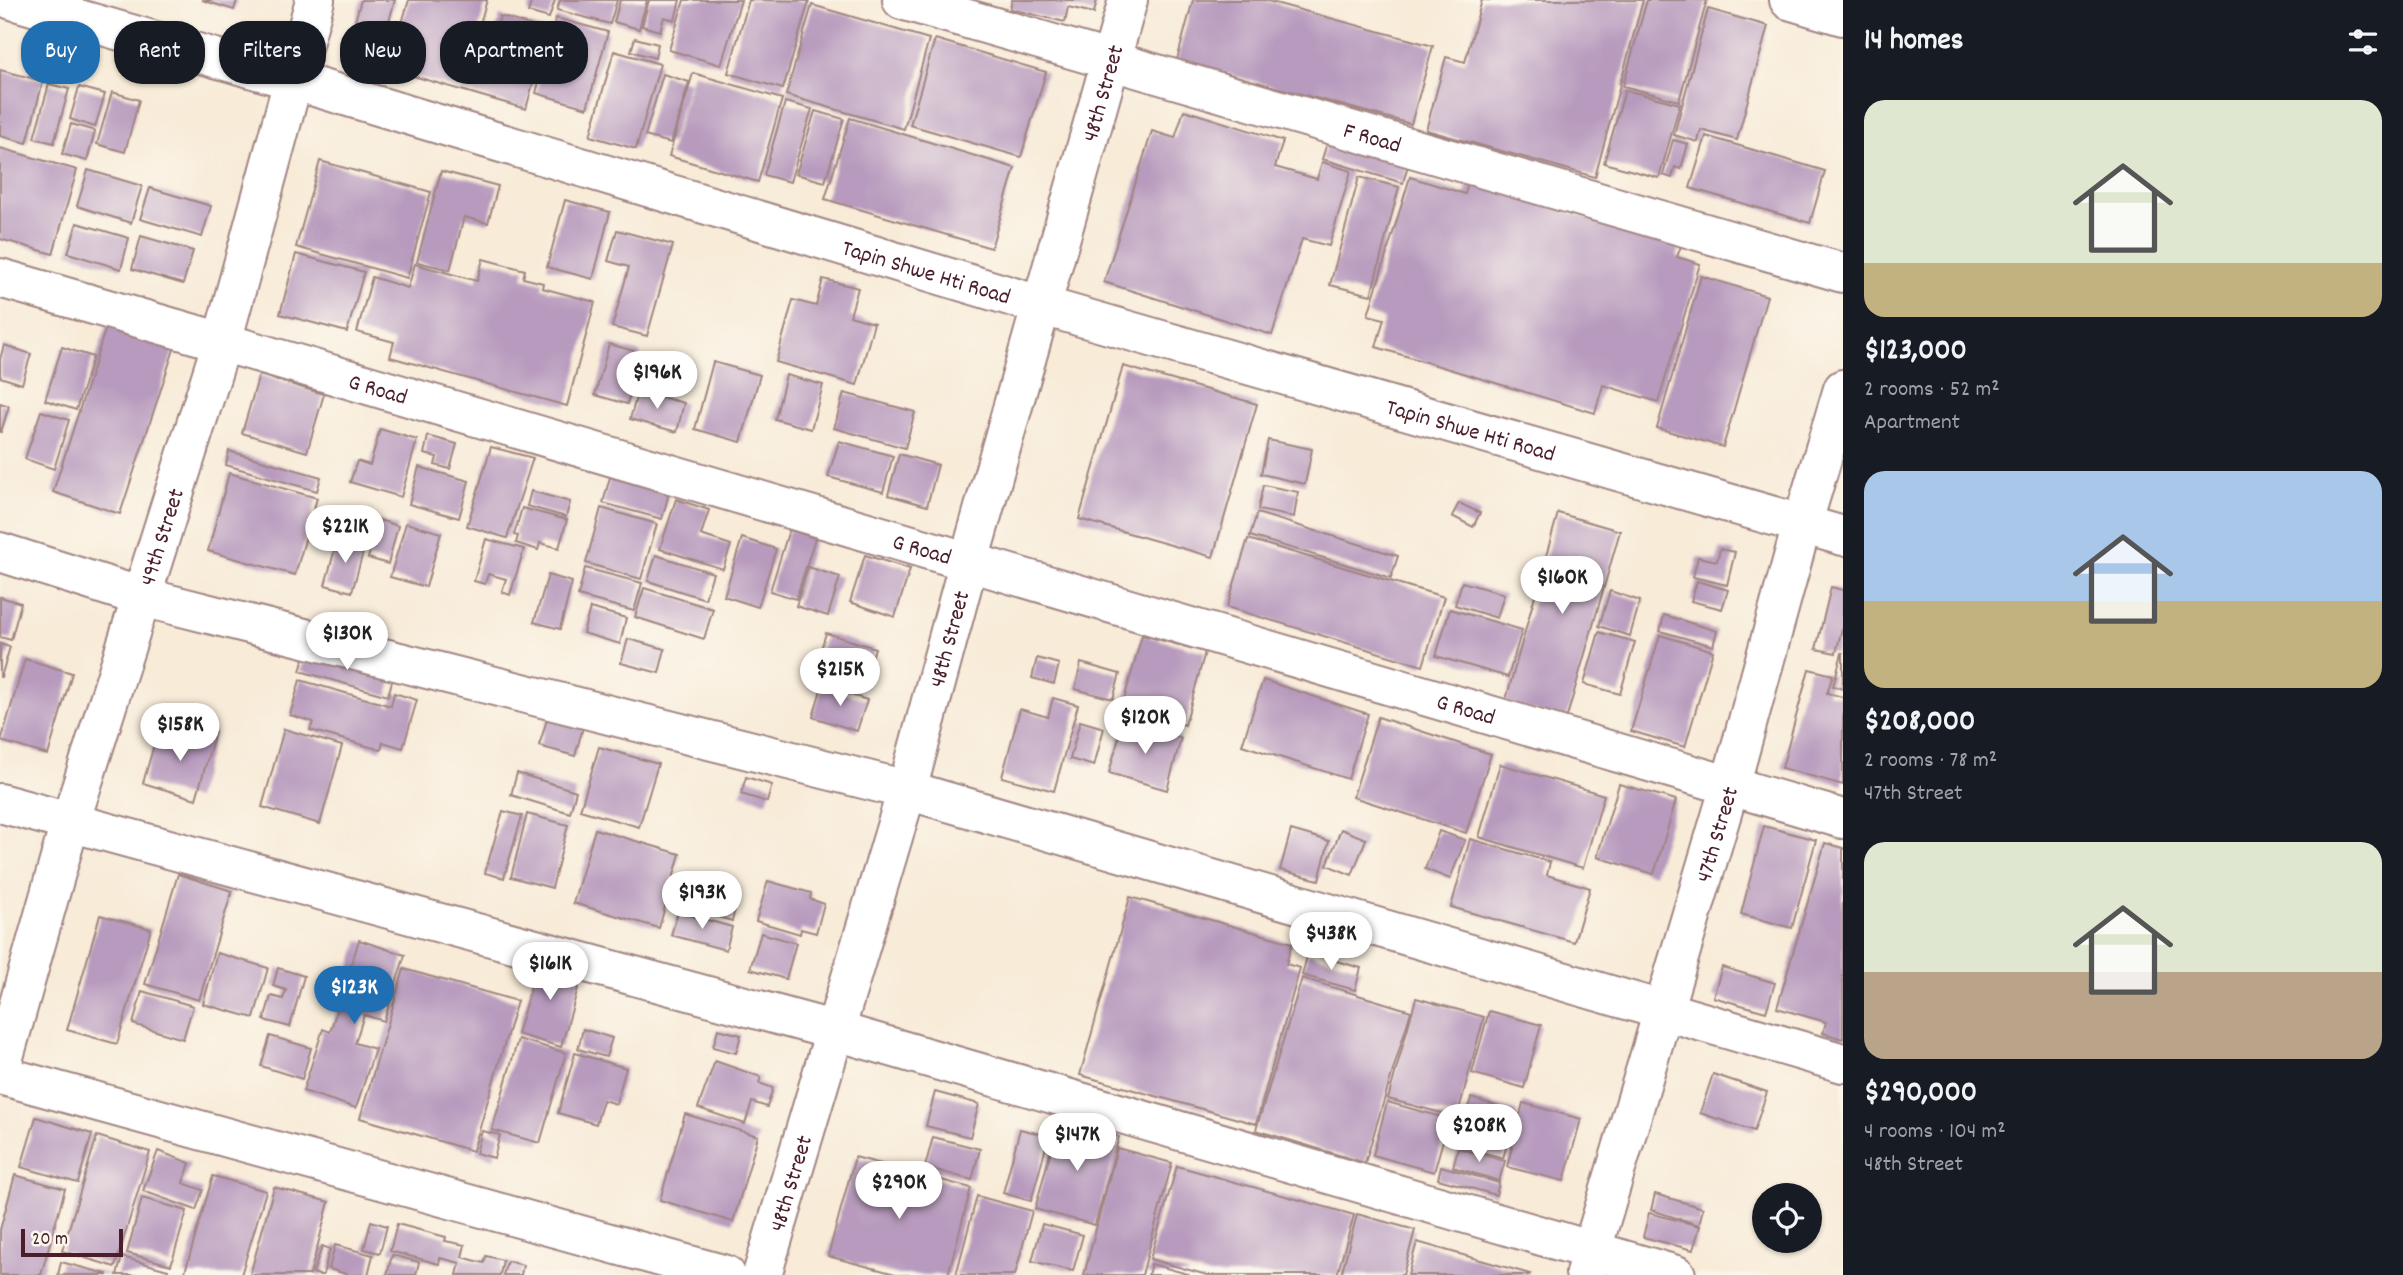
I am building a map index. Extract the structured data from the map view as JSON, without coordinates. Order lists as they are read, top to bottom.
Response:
{
  "streets": {
    "street": [
      "48th Street",
      "F Road",
      "Tapin Shwe Hti Road",
      "G Road",
      "49th Street",
      "47th Street"
    ]
  },
  "crossings": [
    ["48th Street", "F Road"],
    ["48th Street", "Tapin Shwe Hti Road"],
    ["48th Street", "G Road"],
    ["Tapin Shwe Hti Road", "47th Street"],
    ["G Road", "49th Street"],
    ["G Road", "47th Street"]
  ],
  "scale_bar": "20 m",
  "page": {
    "heading": "14 homes",
    "chip": [
      "Buy",
      "Rent",
      "Filters",
      "New",
      "Apartment"
    ],
    "list": [
      {
        "name": "$123,000",
        "note": "2 rooms · 52 m² · Apartment"
      },
      {
        "name": "$208,000",
        "note": "2 rooms · 78 m² · 47th Street"
      },
      {
        "name": "$290,000",
        "note": "4 rooms · 104 m² · 48th Street"
      }
    ],
    "price": [
      "$196K",
      "$221K",
      "$160K",
      "$130K",
      "$215K",
      "$120K",
      "$158K",
      "$193K",
      "$438K",
      "$161K",
      "$123K",
      "$208K",
      "$147K",
      "$290K"
    ],
    "scale": "20 m"
  }
}
